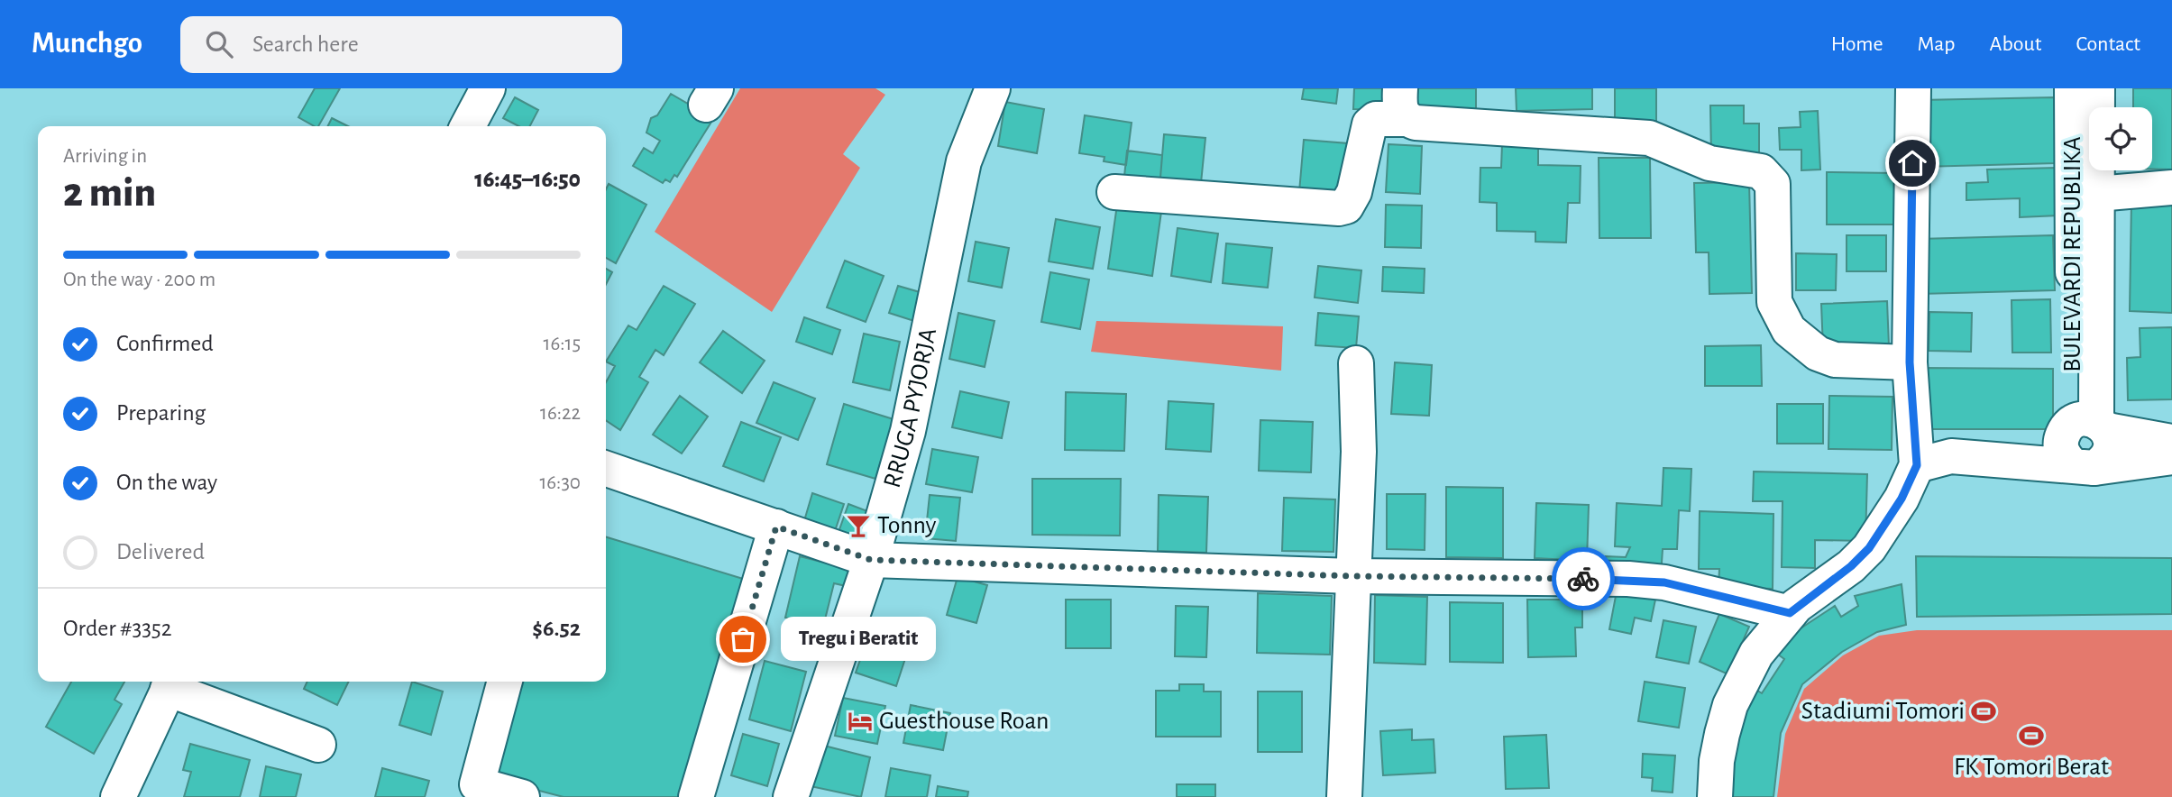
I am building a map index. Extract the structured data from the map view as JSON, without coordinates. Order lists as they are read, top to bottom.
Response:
{
  "streets": {
    "street": ["BULEVARDI REPUBLIKA", "RRUGA PYJORJA"]
  },
  "places": {
    "bar": ["Tonny"],
    "other": ["Tregu i Beratit"],
    "sports": ["Stadiumi Tomori", "FK Tomori Berat"],
    "hotel": ["Guesthouse Roan"]
  },
  "page": {
    "header": "Munchgo",
    "search": "Search here",
    "nav": [
      "Home",
      "Map",
      "About",
      "Contact"
    ],
    "heading": ["2 min", "Arriving in", "16:45–16:50"],
    "panel": ["Order #3352", "$6.52"],
    "bar": "On the way · 200 m",
    "list": [
      ["Confirmed", "16:15"],
      ["Preparing", "16:22"],
      ["On the way", "16:30"],
      "Delivered"
    ],
    "bubble": "Tregu i Beratit"
  }
}
